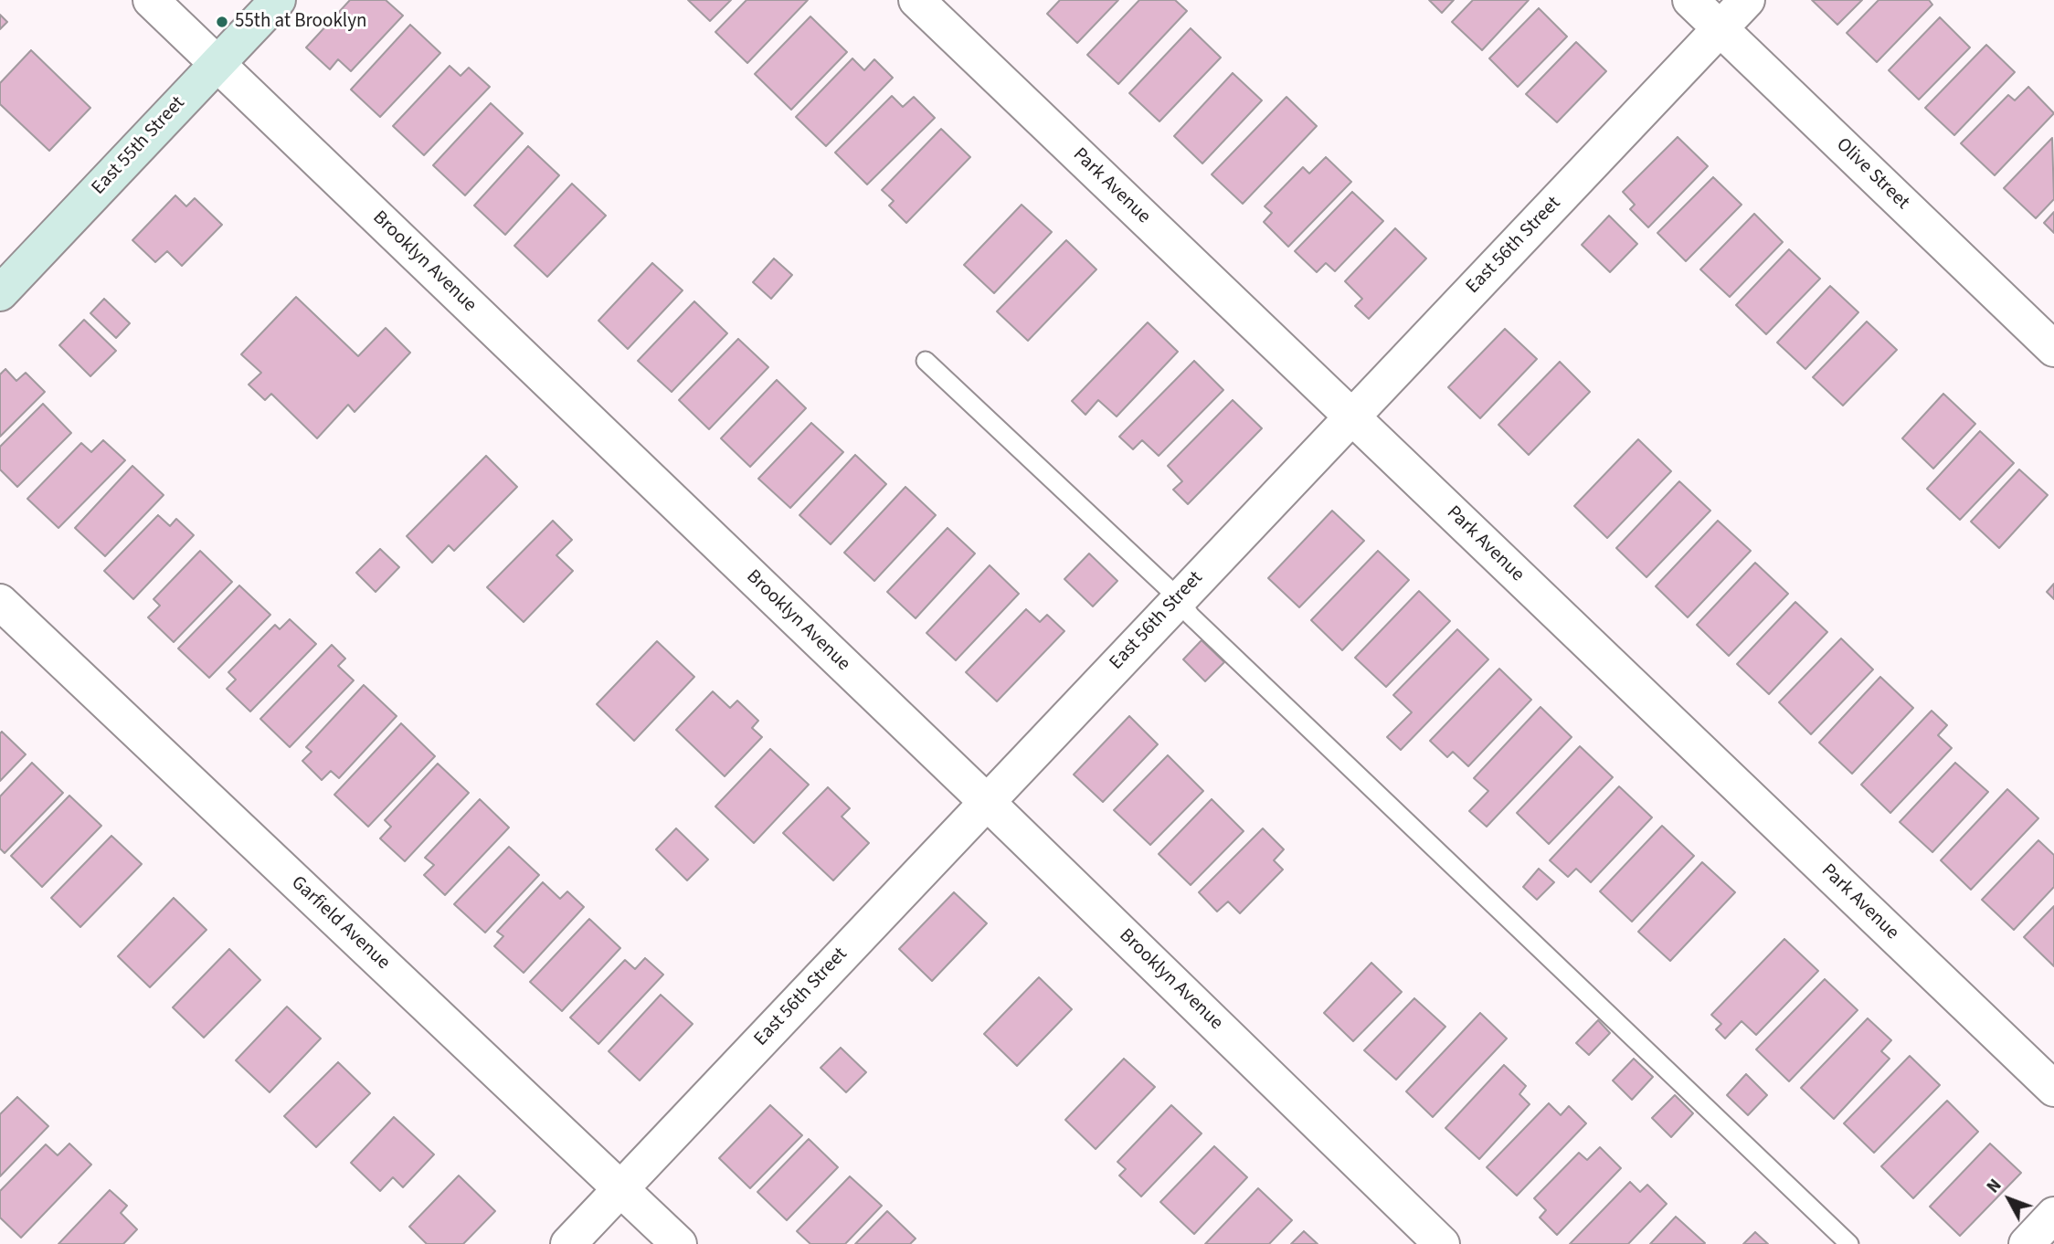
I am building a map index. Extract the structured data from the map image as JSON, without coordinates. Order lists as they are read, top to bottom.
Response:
{
  "streets": {
    "main road": ["East 55th Street"],
    "street": [
      "Olive Street",
      "Park Avenue",
      "East 56th Street",
      "Brooklyn Avenue",
      "Garfield Avenue"
    ]
  },
  "crossings": [
    ["East 55th Street", "Brooklyn Avenue"],
    ["Olive Street", "East 56th Street"],
    ["Park Avenue", "East 56th Street"],
    ["East 56th Street", "Brooklyn Avenue"],
    ["East 56th Street", "Garfield Avenue"]
  ],
  "places": ["55th at Brooklyn"],
  "north": "top left"
}
